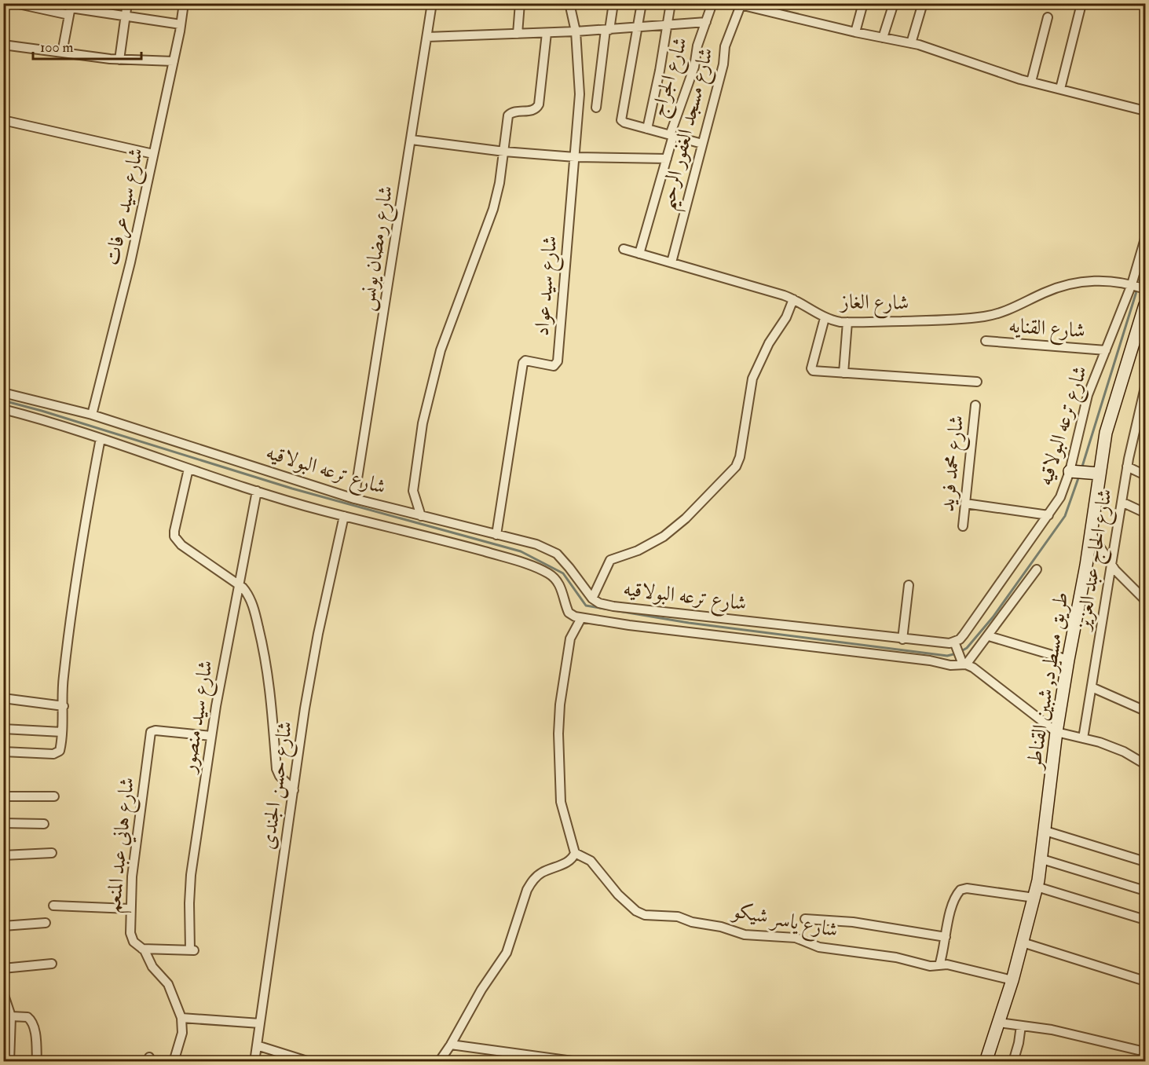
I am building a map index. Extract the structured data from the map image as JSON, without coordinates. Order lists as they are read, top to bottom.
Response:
{
  "streets": {
    "main road": ["طريق مسطرد, شبين القناطر"],
    "street": [
      "شارع الجراج",
      "شارع مسجد الغفور الرحيم",
      "شارع سيد عرفات",
      "شارع رمضان يونس",
      "شارع سيد عواد",
      "شارع الغاز",
      "شارع القنايه",
      "شارع ترعه البولاقيه",
      "شارع محمد فريد",
      "شارع الحاج عبد العزيز",
      "شارع سيد منصور",
      "شارع حسن الجندى",
      "شارع هاني عبد المنعم",
      "شارع ياسر شيكو"
    ]
  },
  "crossings": [
    ["شارع الجراج", "شارع الغاز"],
    ["شارع مسجد الغفور الرحيم", "شارع الغاز"],
    ["شارع سيد عرفات", "شارع ترعه البولاقيه"],
    ["شارع رمضان يونس", "شارع ترعه البولاقيه"],
    ["شارع سيد عواد", "شارع ترعه البولاقيه"],
    ["شارع الغاز", "شارع ترعه البولاقيه"],
    ["شارع القنايه", "شارع ترعه البولاقيه"],
    ["شارع ترعه البولاقيه", "طريق مسطرد, شبين القناطر"],
    ["شارع ترعه البولاقيه", "شارع سيد منصور"],
    ["شارع ترعه البولاقيه", "شارع حسن الجندى"],
    ["طريق مسطرد, شبين القناطر", "شارع ياسر شيكو"],
    ["شارع سيد منصور", "شارع هاني عبد المنعم"]
  ],
  "scale_bar": "100 m"
}
